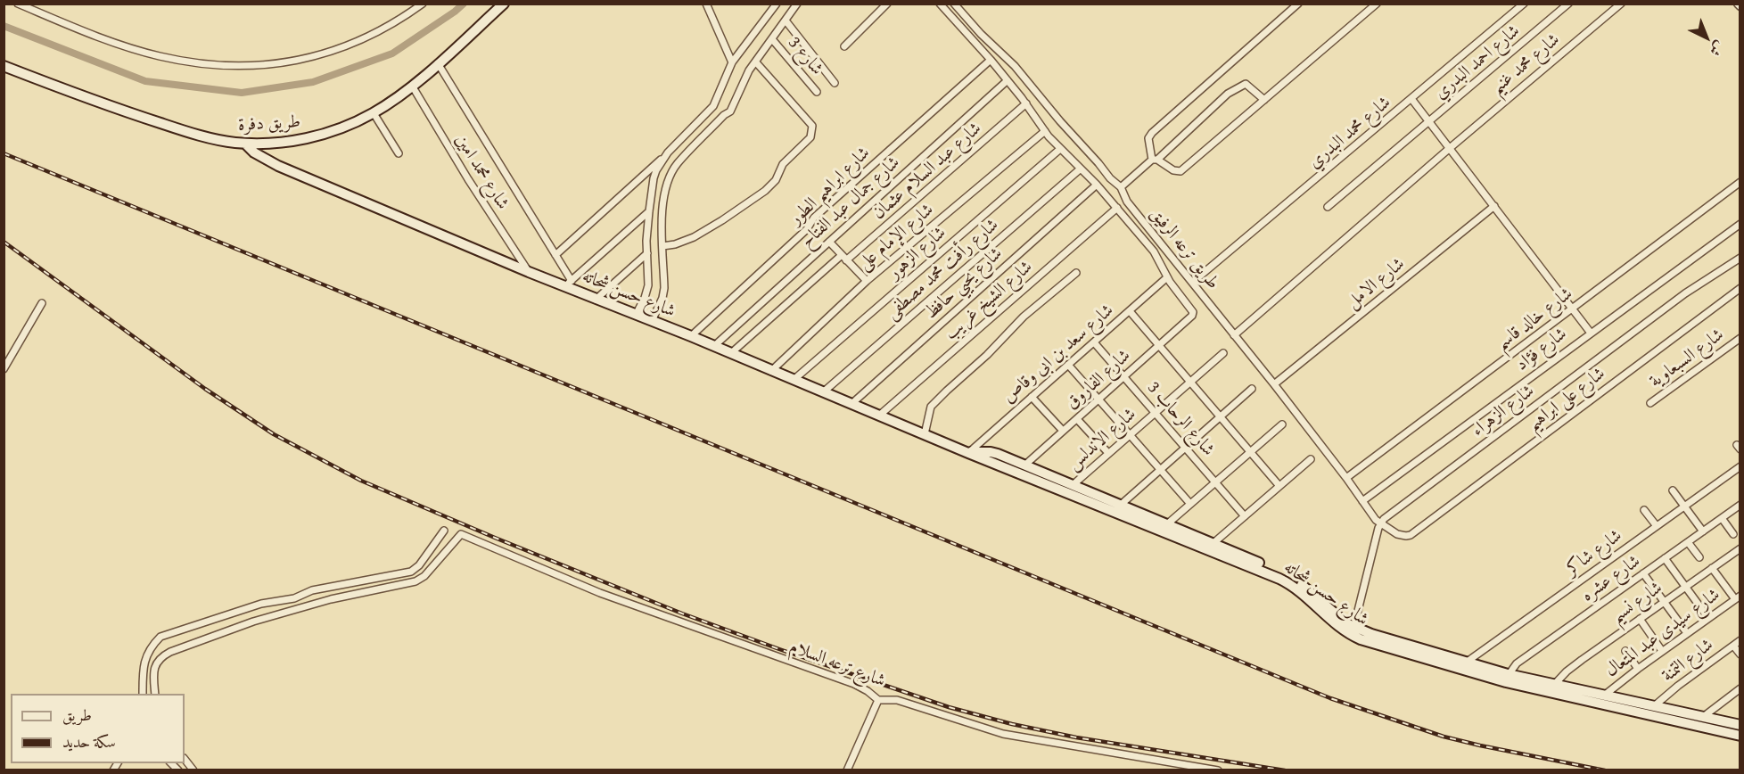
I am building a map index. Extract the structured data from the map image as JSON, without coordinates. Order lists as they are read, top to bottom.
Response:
{
  "streets": {
    "main road": ["طريق دفرة", "شارع حسن شحاته"],
    "street": [
      "شارع 3",
      "شارع احمد البدري",
      "شارع محمد غنيم",
      "شارع محمد البدري",
      "شارع عبد السلام عثمان",
      "شارع محمد امين",
      "شارع ابراهيم الطور",
      "شارع جمال عبد الفتاح",
      "شارع الإمام على",
      "طريق ترعه الرفيق",
      "شارع الزهور",
      "شارع رأفت محمد مصطفى",
      "شارع يحيي حافظ",
      "شارع الامل",
      "شارع الشيخ غريب",
      "شارع خالد قاسم",
      "شارع فؤاد",
      "شارع سعد بن ابى وقاص",
      "شارع السبعاوية",
      "شارع الفاروق",
      "شارع على ابراهيم",
      "شارع الزهراء",
      "شارع الرحاب 3",
      "شارع الاندلس",
      "شارع شاكر",
      "شارع عشره",
      "شارع نسيم",
      "شارع سيدى عبد المتعال",
      "شارع التمنة",
      "شارع ترعه السلام"
    ]
  },
  "crossings": [
    ["شارع محمد غنيم", "طريق ترعه الرفيق"],
    ["طريق دفرة", "شارع محمد امين"],
    ["طريق دفرة", "شارع حسن شحاته"],
    ["شارع محمد البدري", "طريق ترعه الرفيق"],
    ["شارع عبد السلام عثمان", "طريق ترعه الرفيق"],
    ["شارع عبد السلام عثمان", "شارع حسن شحاته"],
    ["شارع محمد امين", "شارع حسن شحاته"],
    ["شارع ابراهيم الطور", "طريق ترعه الرفيق"],
    ["شارع ابراهيم الطور", "شارع حسن شحاته"],
    ["شارع جمال عبد الفتاح", "طريق ترعه الرفيق"],
    ["شارع جمال عبد الفتاح", "شارع حسن شحاته"],
    ["شارع الإمام على", "طريق ترعه الرفيق"],
    ["شارع الإمام على", "شارع حسن شحاته"],
    ["طريق ترعه الرفيق", "شارع الزهور"],
    ["طريق ترعه الرفيق", "شارع رأفت محمد مصطفى"],
    ["طريق ترعه الرفيق", "شارع يحيي حافظ"],
    ["طريق ترعه الرفيق", "شارع الامل"],
    ["طريق ترعه الرفيق", "شارع الشيخ غريب"],
    ["طريق ترعه الرفيق", "شارع خالد قاسم"],
    ["طريق ترعه الرفيق", "شارع فؤاد"],
    ["طريق ترعه الرفيق", "شارع سعد بن ابى وقاص"],
    ["طريق ترعه الرفيق", "شارع الفاروق"],
    ["طريق ترعه الرفيق", "شارع على ابراهيم"],
    ["طريق ترعه الرفيق", "شارع الزهراء"],
    ["شارع الزهور", "شارع حسن شحاته"],
    ["شارع رأفت محمد مصطفى", "شارع حسن شحاته"],
    ["شارع يحيي حافظ", "شارع حسن شحاته"],
    ["شارع حسن شحاته", "شارع الشيخ غريب"],
    ["شارع حسن شحاته", "شارع سعد بن ابى وقاص"],
    ["شارع حسن شحاته", "شارع الفاروق"],
    ["شارع حسن شحاته", "شارع الاندلس"],
    ["شارع حسن شحاته", "شارع شاكر"],
    ["شارع حسن شحاته", "شارع عشره"],
    ["شارع حسن شحاته", "شارع نسيم"],
    ["شارع حسن شحاته", "شارع سيدى عبد المتعال"],
    ["شارع حسن شحاته", "شارع التمنة"],
    ["شارع سعد بن ابى وقاص", "شارع الرحاب 3"],
    ["شارع الفاروق", "شارع الرحاب 3"],
    ["شارع على ابراهيم", "شارع الزهراء"],
    ["شارع الرحاب 3", "شارع الاندلس"]
  ],
  "legend": ["طريق", "سكة حديد"],
  "north": "bottom right"
}
